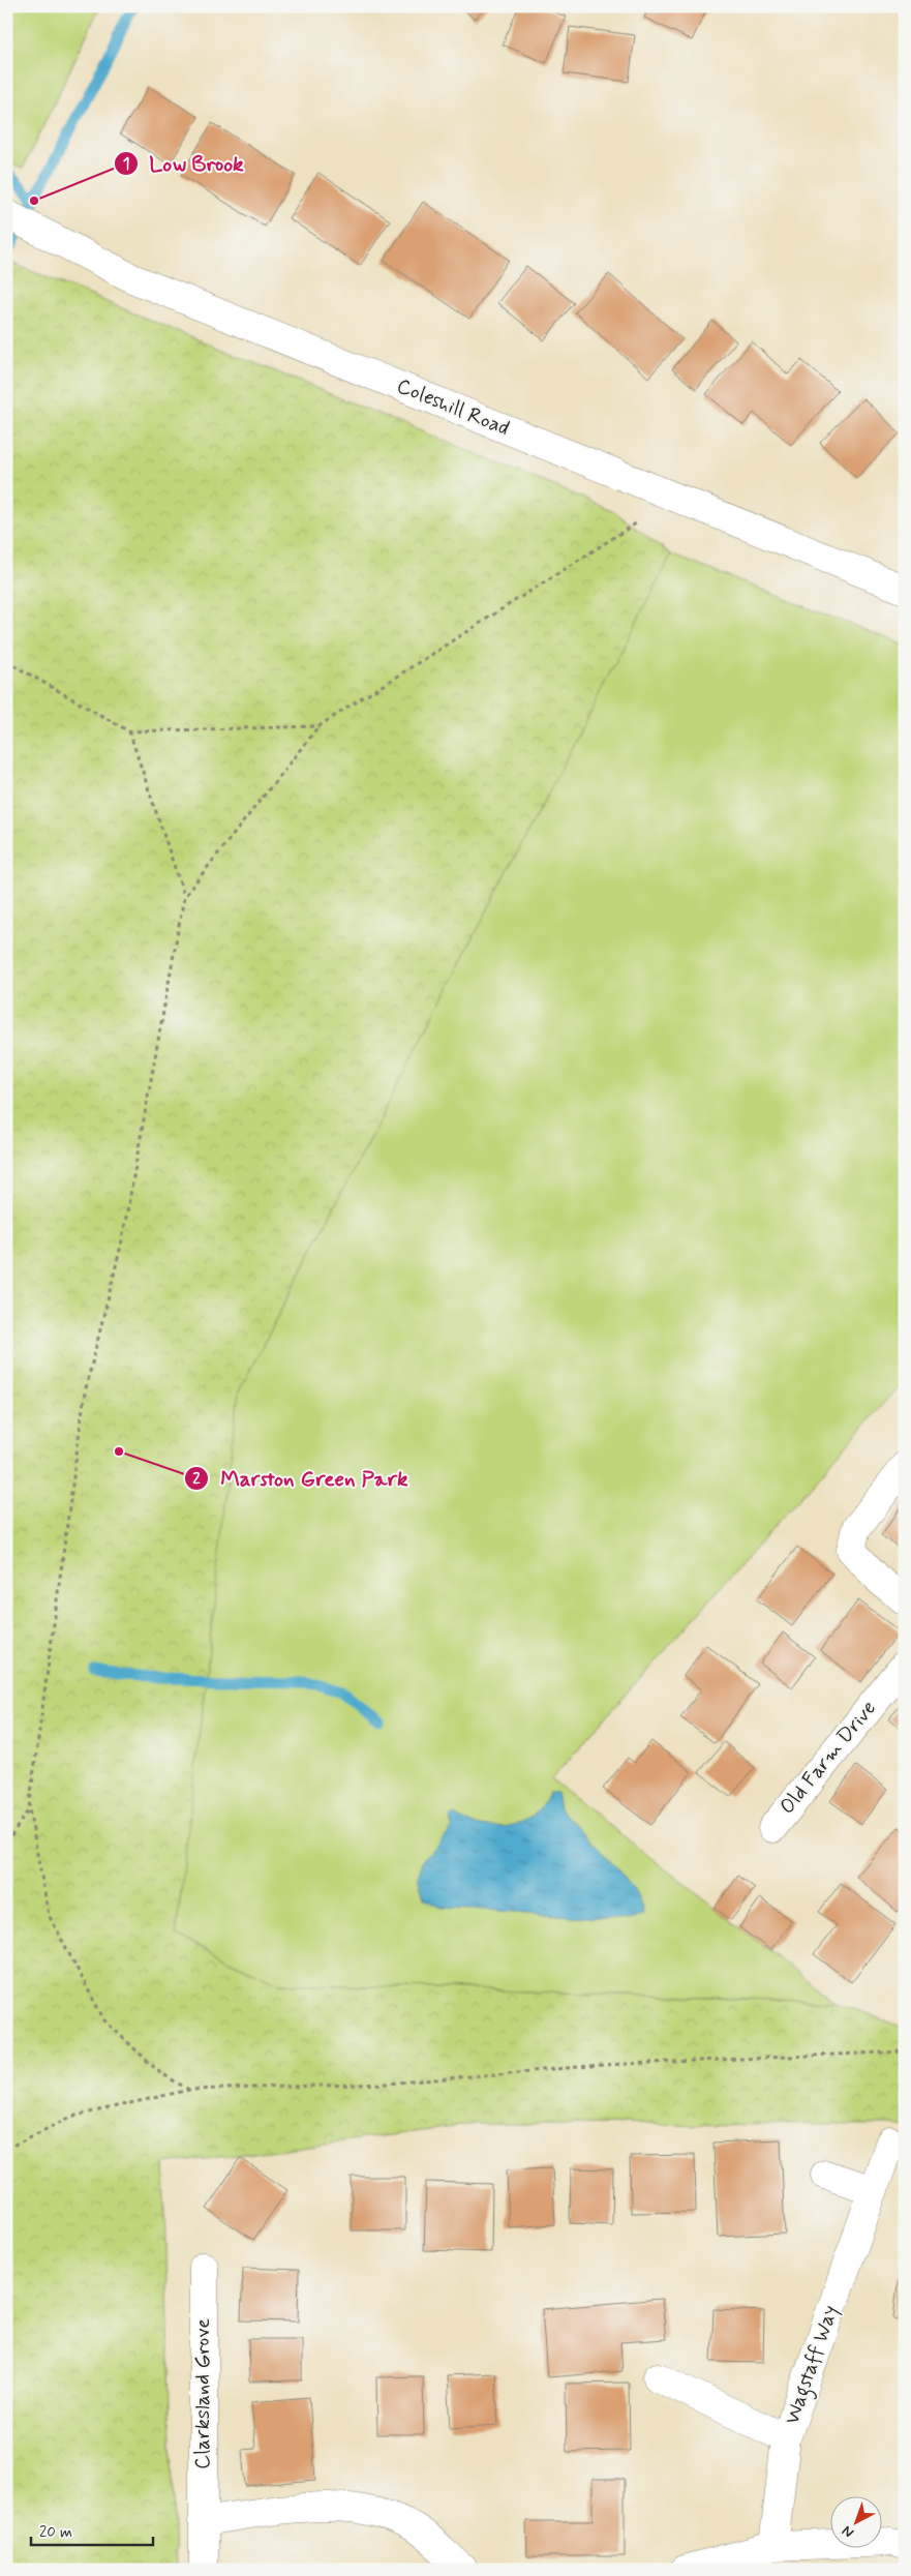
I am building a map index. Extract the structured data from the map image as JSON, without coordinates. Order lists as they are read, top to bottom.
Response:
{
  "streets": {
    "street": [
      "Coleshill Road",
      "Old Farm Drive",
      "Wagstaff Way",
      "Clarksland Grove"
    ]
  },
  "places": ["Low Brook", "Marston Green Park"],
  "scale_bar": "20 m",
  "north": "bottom left"
}
